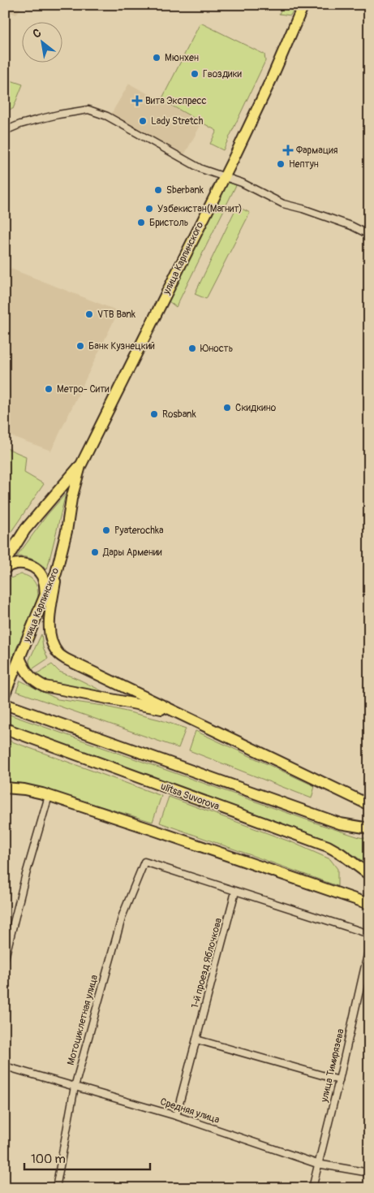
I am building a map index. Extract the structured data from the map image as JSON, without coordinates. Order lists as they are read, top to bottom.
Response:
{
  "streets": {
    "main road": ["улица Карпинского", "ulitsa Suvorova"],
    "street": [
      "1-й проезд Яблочкова",
      "Мотоциклетная улица",
      "улица Тимирязева",
      "Средняя улица"
    ]
  },
  "crossings": [
    ["1-й проезд Яблочкова", "Мотоциклетная улица"],
    ["1-й проезд Яблочкова", "Средняя улица"],
    ["Мотоциклетная улица", "Средняя улица"],
    ["улица Тимирязева", "Средняя улица"]
  ],
  "places": {
    "other": [
      "Мюнхен",
      "Гвоздики",
      "Lady Stretch",
      "Нептун",
      "Sberbank",
      "Узбекистан(Магнит)",
      "Бристоль",
      "VTB Bank",
      "Банк Кузнецкий",
      "Юность",
      "Метро- Сити",
      "Скидкино",
      "Rosbank",
      "Pyaterochka",
      "Дары Армении"
    ],
    "health": ["Вита Экспресс", "Фармация"]
  },
  "scale_bar": "100 m",
  "north": "top left"
}
